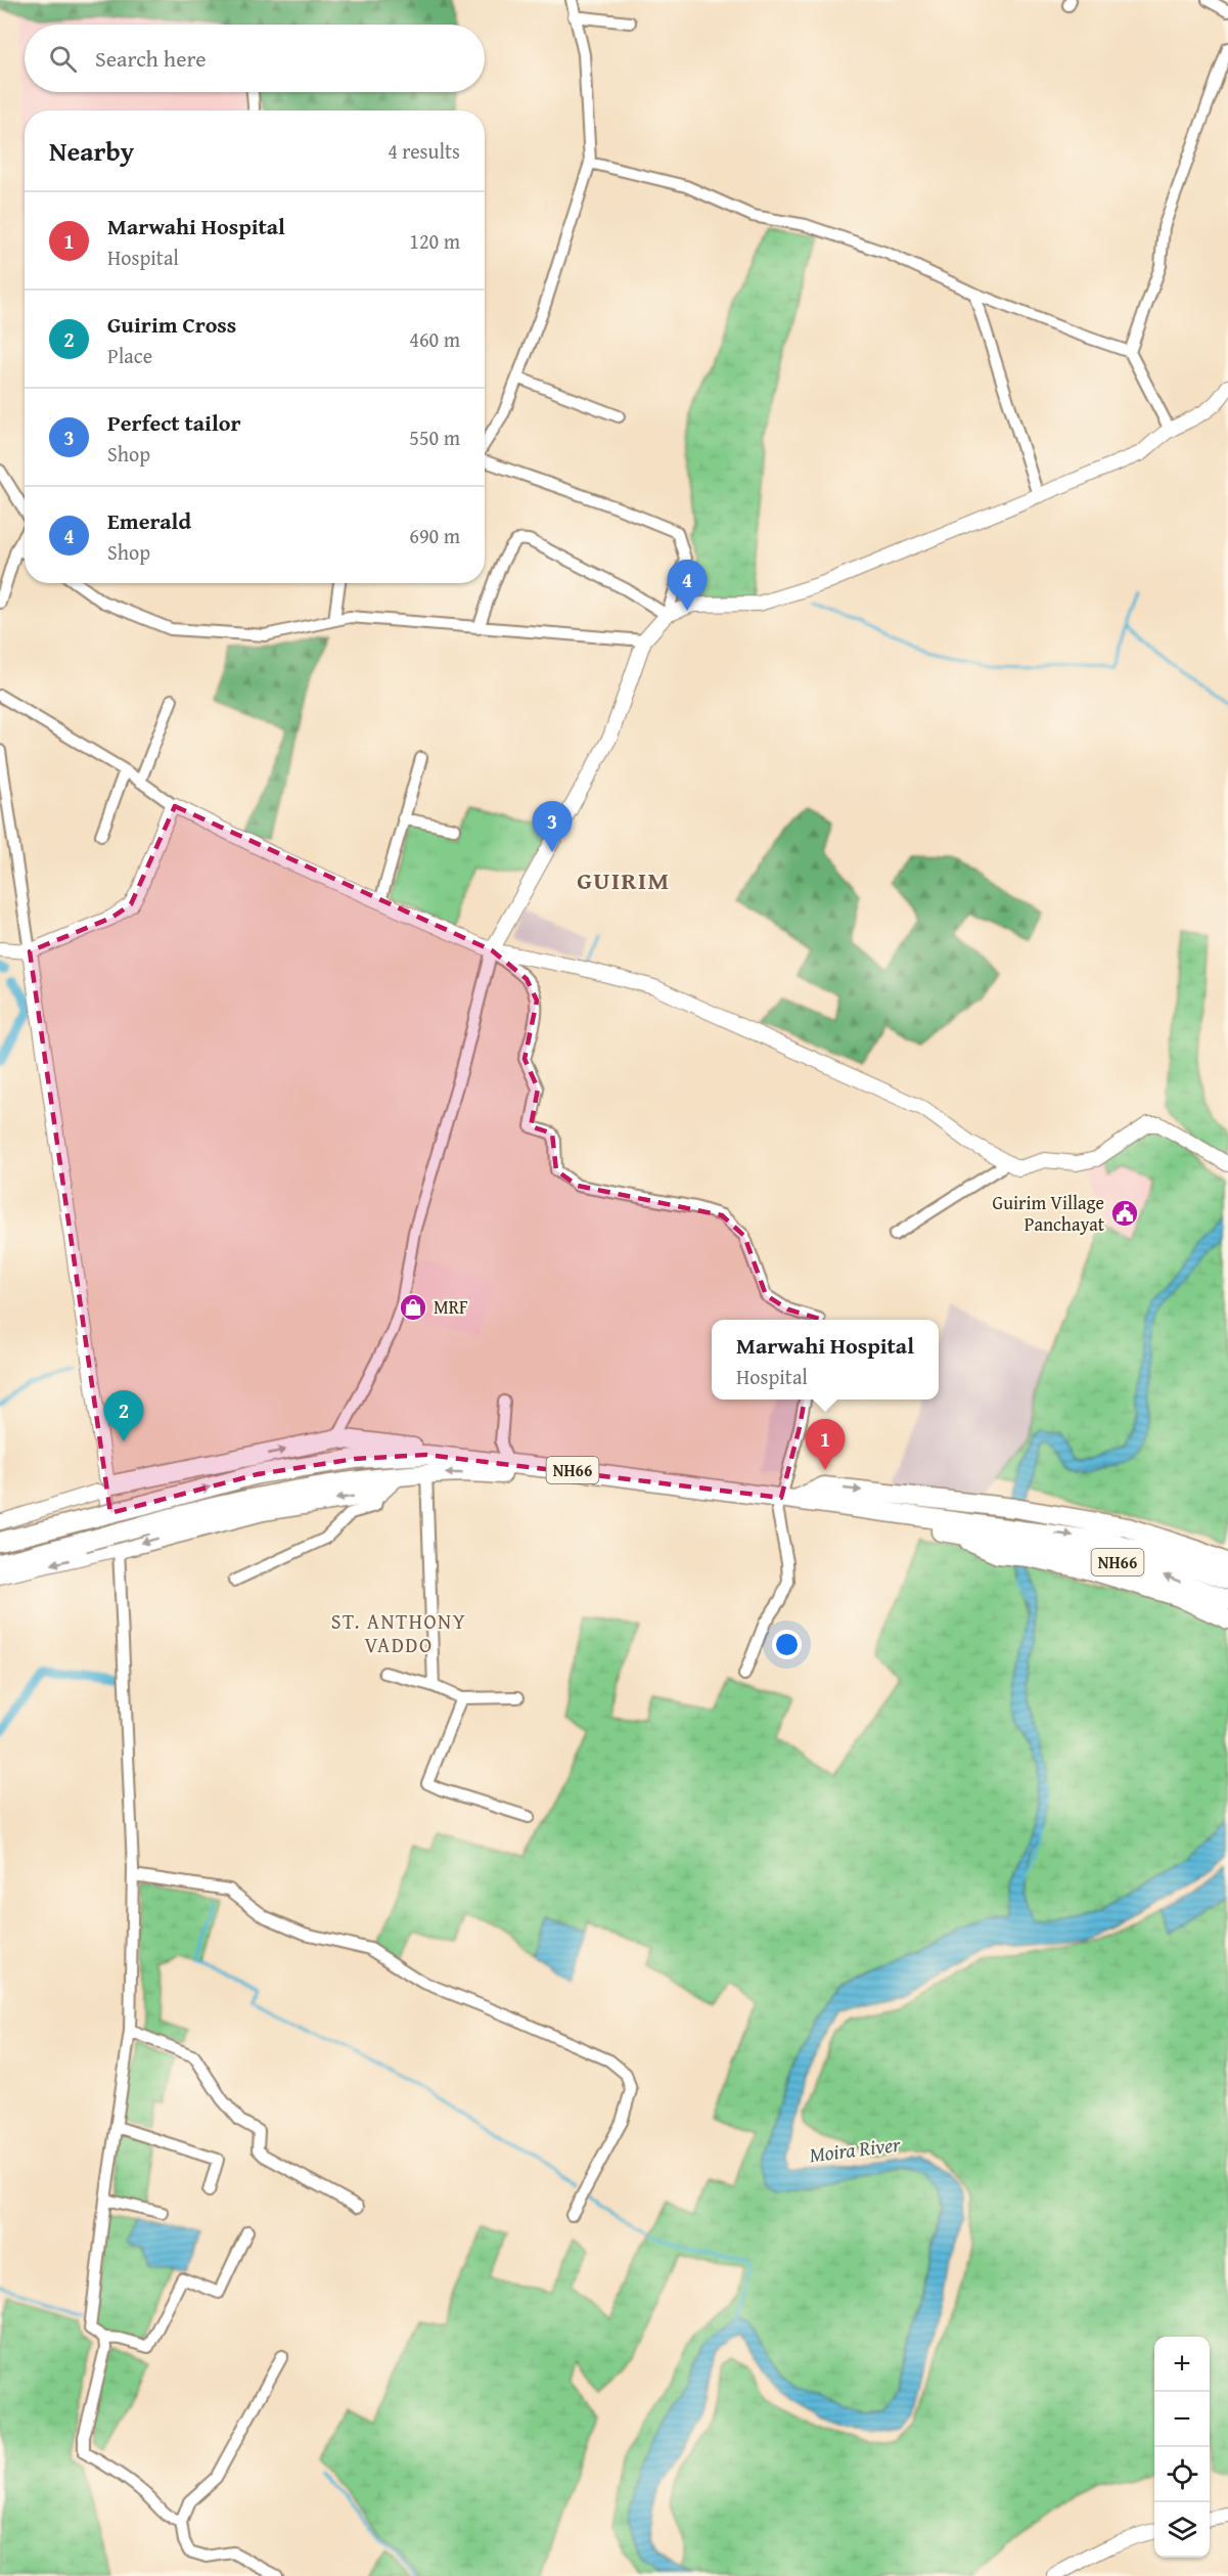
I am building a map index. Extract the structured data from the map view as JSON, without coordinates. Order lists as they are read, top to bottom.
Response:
{
  "streets": {
    "highway": ["NH66"]
  },
  "districts": ["GUIRIM", "ST. ANTHONY VADDO"],
  "water": ["Moira River"],
  "places": {
    "public building": ["Guirim Village Panchayat"],
    "shop": ["MRF"]
  },
  "page": {
    "search": "Search here",
    "heading": ["Nearby", "4 results"],
    "list": [
      {
        "mark": "1",
        "name": "Marwahi Hospital",
        "note": "Hospital",
        "value": "120 m"
      },
      {
        "mark": "2",
        "name": "Guirim Cross",
        "note": "Place",
        "value": "460 m"
      },
      {
        "mark": "3",
        "name": "Perfect tailor",
        "note": "Shop",
        "value": "550 m"
      },
      {
        "mark": "4",
        "name": "Emerald",
        "note": "Shop",
        "value": "690 m"
      }
    ],
    "pins": [
      "4",
      "3",
      "2",
      "1"
    ],
    "popup": ["Marwahi Hospital", "Hospital"],
    "map_buttons": ["+", "−"]
  }
}
